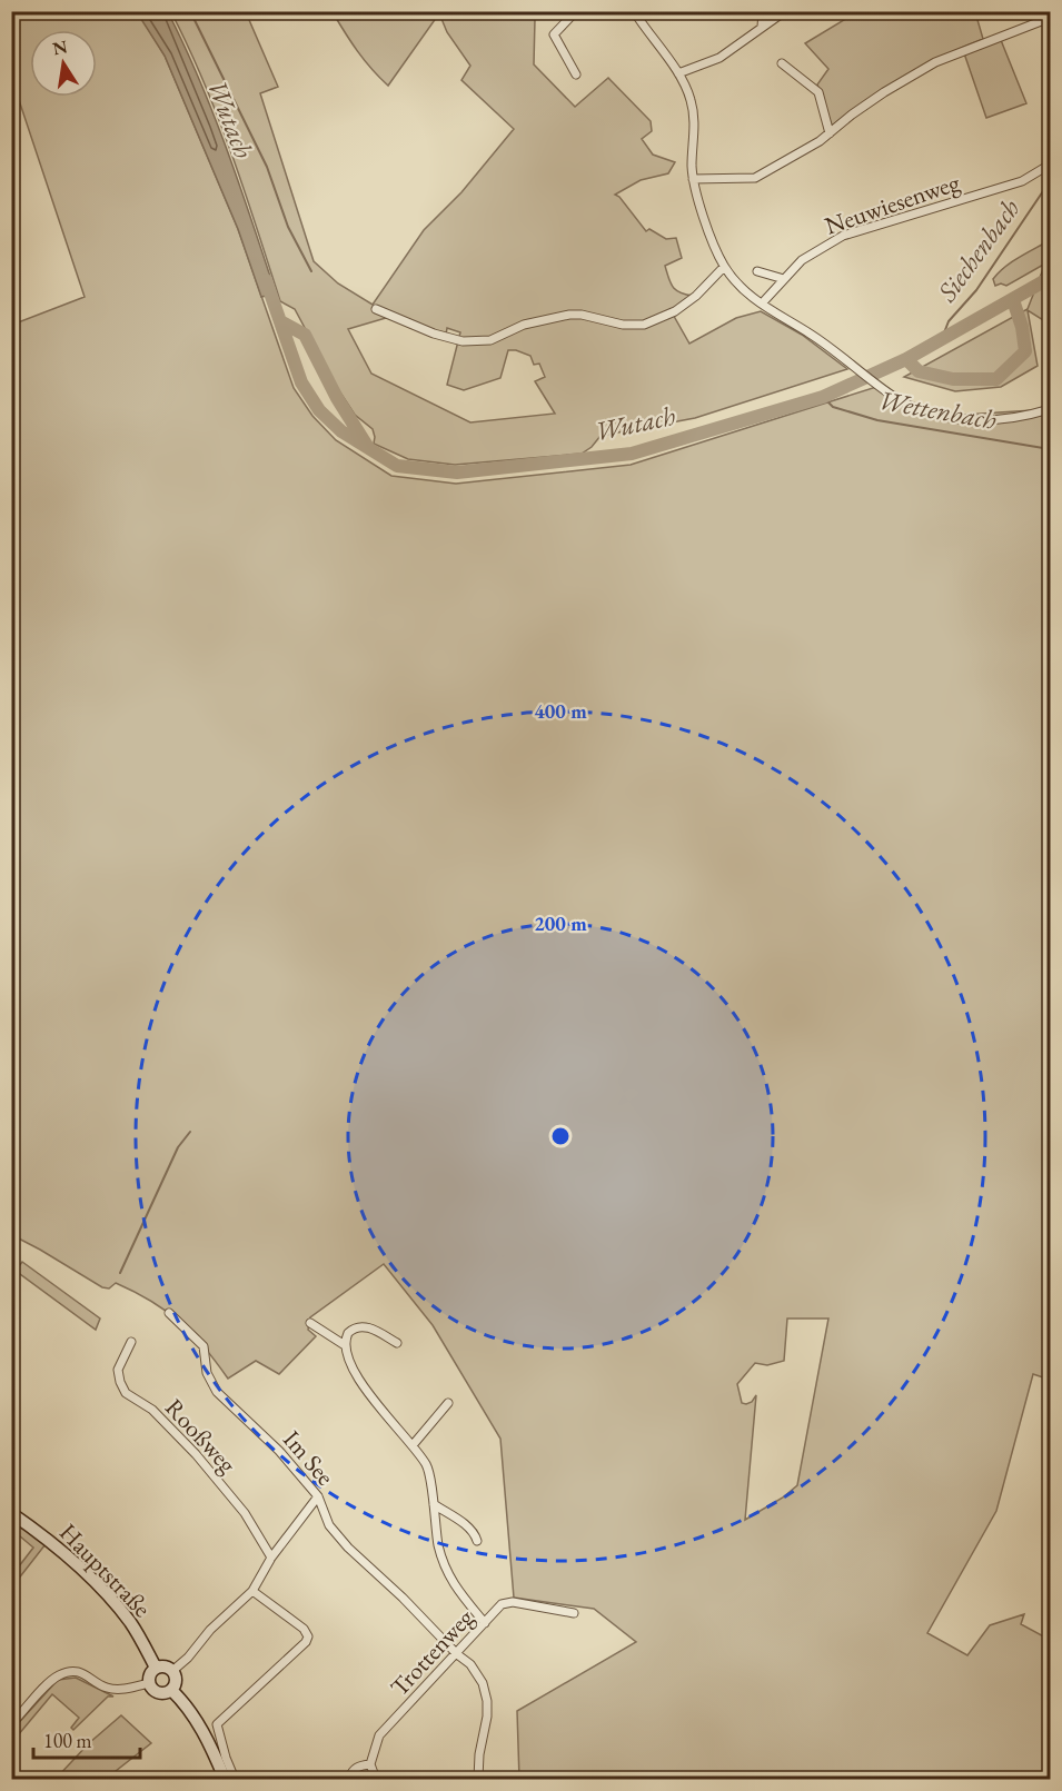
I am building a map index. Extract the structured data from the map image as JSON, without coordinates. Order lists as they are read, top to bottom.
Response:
{
  "streets": {
    "main road": ["Hauptstraße"],
    "street": [
      "Neuwiesenweg",
      "Rooßweg",
      "Im See",
      "Trottenweg"
    ]
  },
  "crossings": [
    ["Im See", "Trottenweg"]
  ],
  "water": ["Wutach", "Siechenbach", "Wettenbach"],
  "scale_bar": "100 m",
  "north": "top",
  "rings": ["400 m", "200 m"]
}
